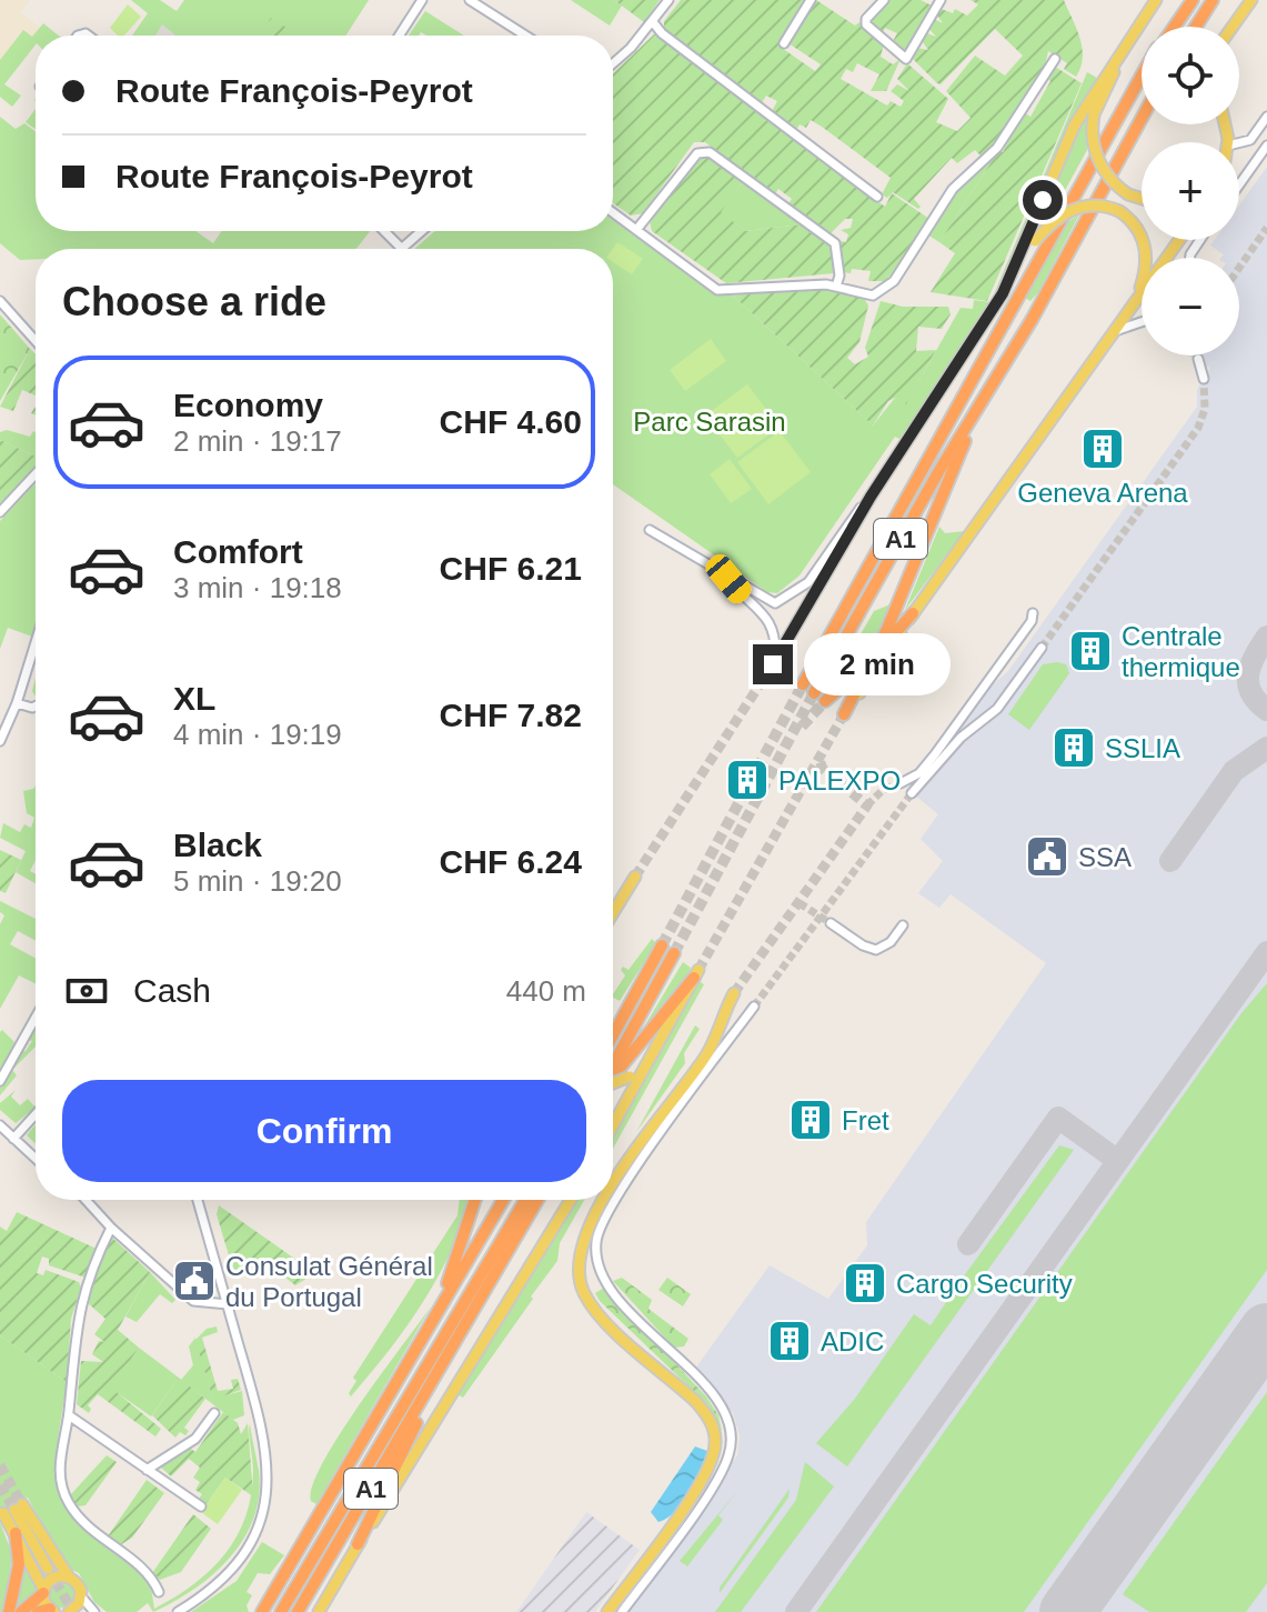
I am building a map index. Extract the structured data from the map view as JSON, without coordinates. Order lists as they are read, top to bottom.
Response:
{
  "streets": {
    "highway": ["A1"]
  },
  "parks": ["Parc Sarasin"],
  "places": {
    "building": [
      "Geneva Arena",
      "Centrale thermique",
      "SSLIA",
      "PALEXPO",
      "Fret",
      "Cargo Security",
      "ADIC"
    ],
    "public building": ["SSA", "Consulat Général du Portugal"]
  },
  "page": {
    "map_buttons": ["+", "−"],
    "banner": ["Route François-Peyrot", "Route François-Peyrot"],
    "heading": "Choose a ride",
    "list": [
      {
        "name": "Economy",
        "note": "2 min · 19:17",
        "value": "CHF 4.60"
      },
      {
        "name": "Comfort",
        "note": "3 min · 19:18",
        "value": "CHF 6.21"
      },
      {
        "name": "XL",
        "note": "4 min · 19:19",
        "value": "CHF 7.82"
      },
      {
        "name": "Black",
        "note": "5 min · 19:20",
        "value": "CHF 6.24"
      }
    ],
    "bubble": "2 min",
    "pay": ["Cash", "440 m"],
    "buttons": "Confirm"
  }
}
